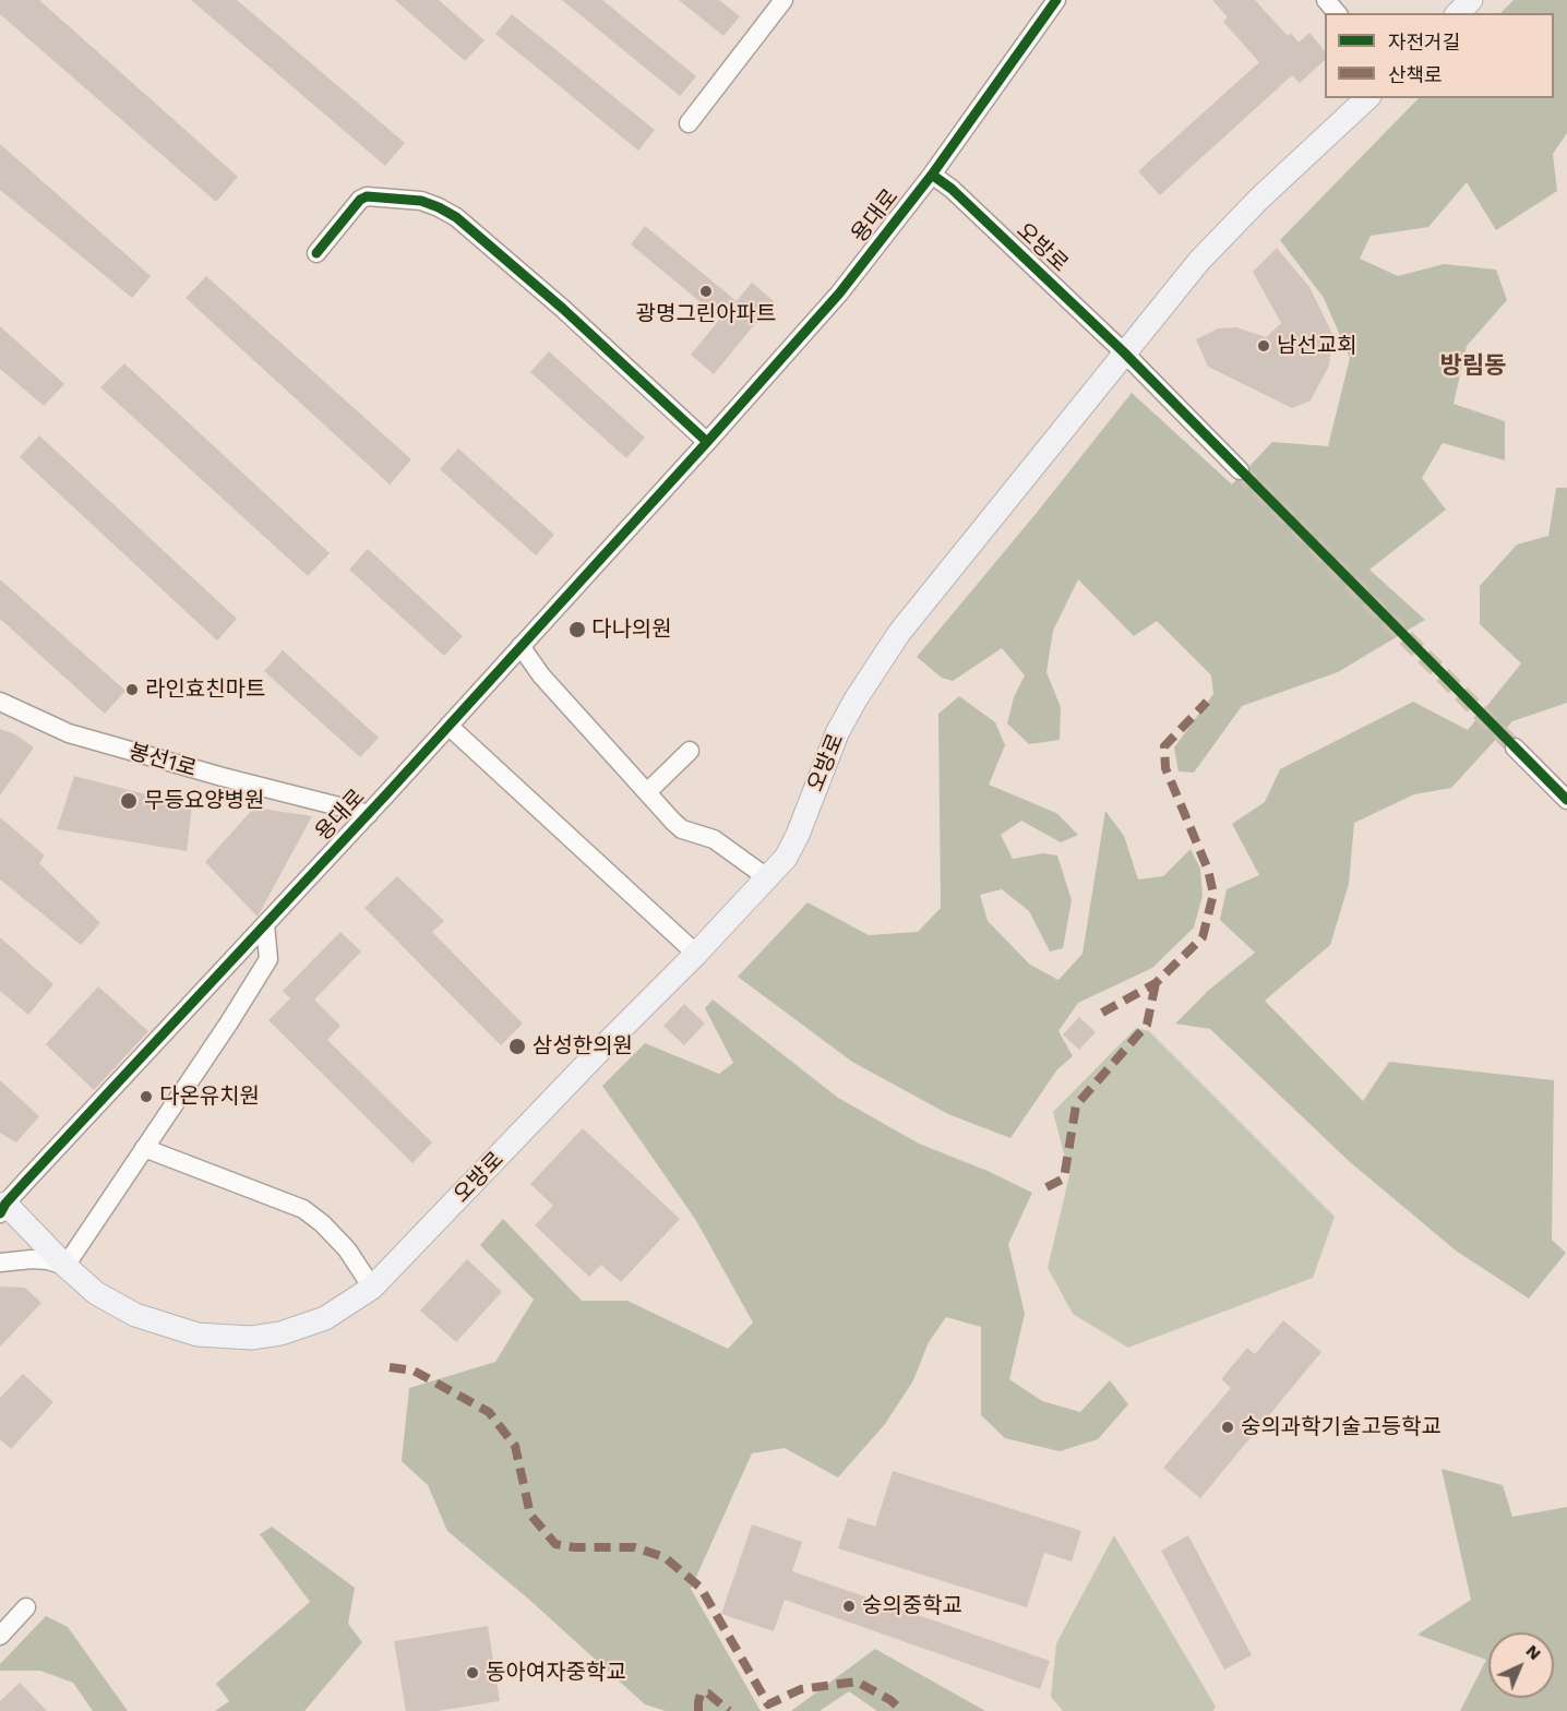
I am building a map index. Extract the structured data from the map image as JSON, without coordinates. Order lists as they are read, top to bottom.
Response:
{
  "streets": {
    "main road": ["오방로"],
    "street": ["용대로", "봉선1로"]
  },
  "crossings": [
    ["용대로", "오방로"],
    ["용대로", "봉선1로"]
  ],
  "districts": ["방림동"],
  "places": [
    "광명그린아파트",
    "남선교회",
    "다나의원",
    "라인효친마트",
    "무등요양병원",
    "삼성한의원",
    "다온유치원",
    "숭의과학기술고등학교",
    "숭의중학교",
    "동아여자중학교"
  ],
  "legend": ["자전거길", "산책로"],
  "north": "top right"
}
